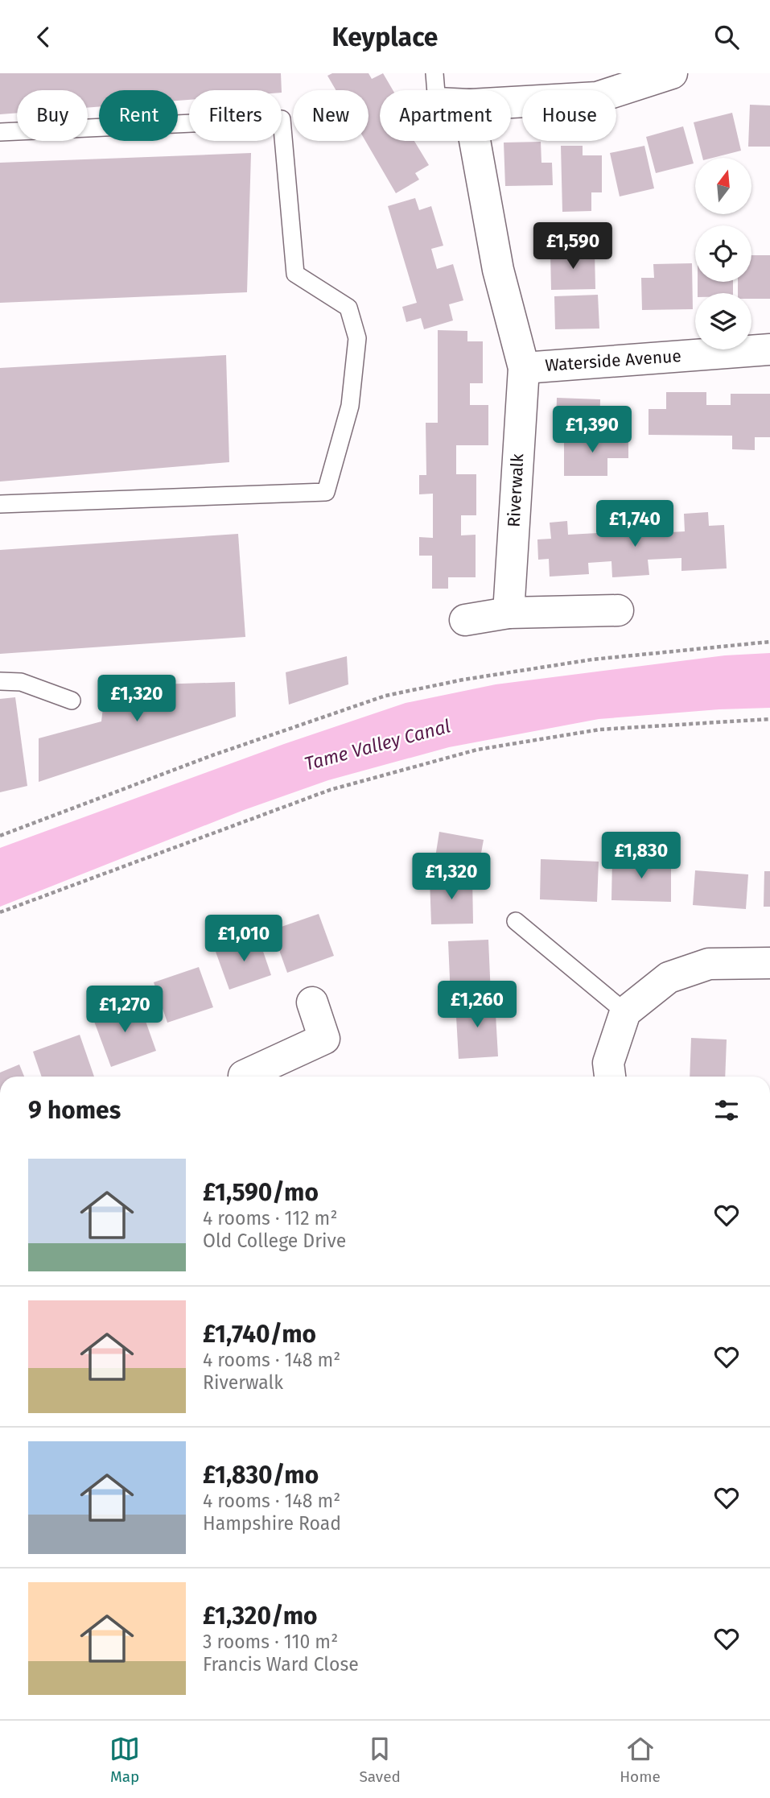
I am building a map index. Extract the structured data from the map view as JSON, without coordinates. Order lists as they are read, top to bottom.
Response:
{
  "streets": {
    "street": ["Waterside Avenue", "Riverwalk"]
  },
  "crossings": [
    ["Waterside Avenue", "Riverwalk"]
  ],
  "water": ["Tame Valley Canal"],
  "north": "top",
  "page": {
    "header": "Keyplace",
    "chip": [
      "Buy",
      "Rent",
      "Filters",
      "New",
      "Apartment",
      "House"
    ],
    "price": [
      "£1,590",
      "£1,390",
      "£1,740",
      "£1,320",
      "£1,830",
      "£1,320",
      "£1,010",
      "£1,260",
      "£1,270"
    ],
    "heading": "9 homes",
    "list": [
      {
        "name": "£1,590/mo",
        "note": "4 rooms · 112 m² · Old College Drive"
      },
      {
        "name": "£1,740/mo",
        "note": "4 rooms · 148 m² · Riverwalk"
      },
      {
        "name": "£1,830/mo",
        "note": "4 rooms · 148 m² · Hampshire Road"
      },
      {
        "name": "£1,320/mo",
        "note": "3 rooms · 110 m² · Francis Ward Close"
      }
    ],
    "tabs": ["Map", "Saved", "Home"]
  }
}
